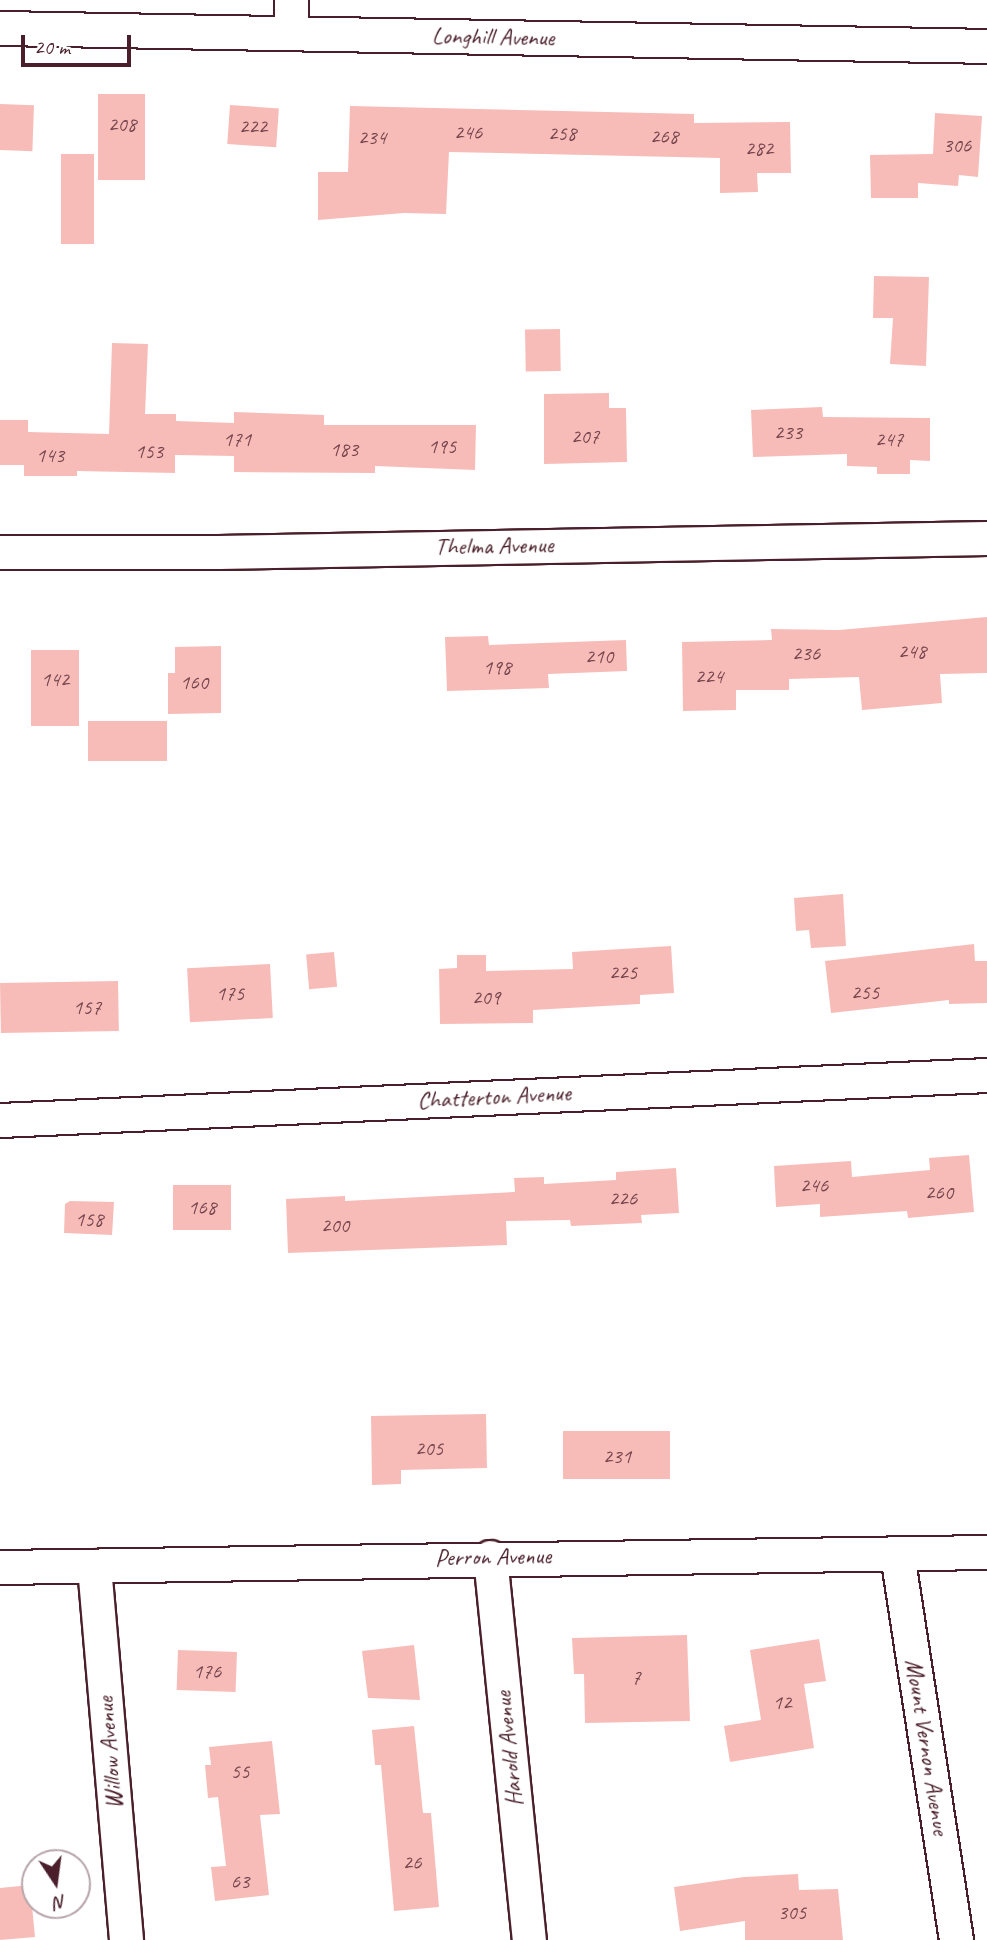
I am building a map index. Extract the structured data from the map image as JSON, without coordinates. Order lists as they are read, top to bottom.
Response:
{
  "streets": {
    "street": [
      "Longhill Avenue",
      "Thelma Avenue",
      "Chatterton Avenue",
      "Perron Avenue",
      "Mount Vernon Avenue",
      "Harold Avenue",
      "Willow Avenue"
    ]
  },
  "crossings": [
    ["Perron Avenue", "Mount Vernon Avenue"],
    ["Perron Avenue", "Harold Avenue"],
    ["Perron Avenue", "Willow Avenue"]
  ],
  "house_numbers": [
    "208",
    "222",
    "246",
    "258",
    "268",
    "234",
    "306",
    "282",
    "233",
    "207",
    "171",
    "247",
    "195",
    "183",
    "153",
    "143",
    "248",
    "236",
    "210",
    "198",
    "224",
    "142",
    "160",
    "225",
    "255",
    "175",
    "209",
    "157",
    "246",
    "260",
    "226",
    "168",
    "158",
    "200",
    "205",
    "231",
    "176",
    "7",
    "12",
    "55",
    "26",
    "63",
    "305"
  ],
  "scale_bar": "20 m",
  "north": "bottom"
}
